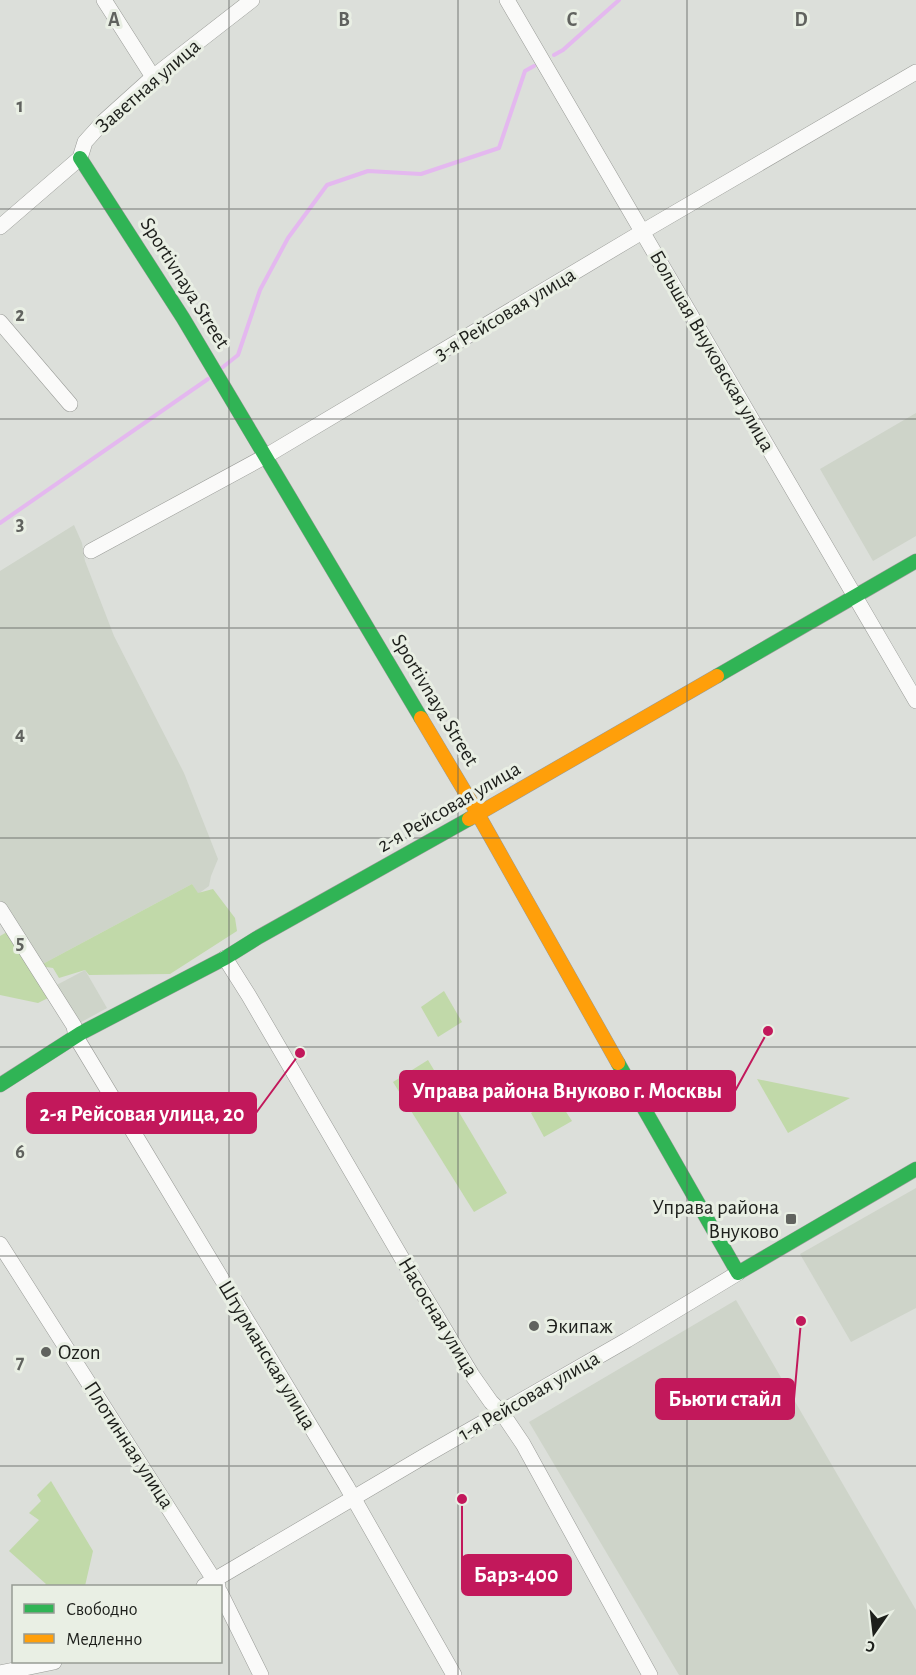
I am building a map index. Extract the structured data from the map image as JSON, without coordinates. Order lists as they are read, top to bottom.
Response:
{
  "streets": {
    "street": [
      "Заветная улица",
      "Sportivnaya Street",
      "3-я Рейсовая улица",
      "Большая Внуковская улица",
      "2-я Рейсовая улица",
      "Насосная улица",
      "Штурманская улица",
      "1-я Рейсовая улица",
      "Плотинная улица"
    ]
  },
  "crossings": [
    ["Заветная улица", "Sportivnaya Street"],
    ["Sportivnaya Street", "3-я Рейсовая улица"],
    ["Sportivnaya Street", "2-я Рейсовая улица"],
    ["Sportivnaya Street", "1-я Рейсовая улица"],
    ["3-я Рейсовая улица", "Большая Внуковская улица"],
    ["Большая Внуковская улица", "2-я Рейсовая улица"],
    ["2-я Рейсовая улица", "Насосная улица"],
    ["2-я Рейсовая улица", "Штурманская улица"],
    ["Насосная улица", "1-я Рейсовая улица"],
    ["Штурманская улица", "1-я Рейсовая улица"]
  ],
  "places": {
    "other": [
      "Управа района Внуково г. Москвы",
      "2-я Рейсовая улица, 20",
      "Бьюти стайл",
      "Экипаж",
      "Ozon",
      "Барз-400"
    ],
    "transit": ["Управа района Внуково"]
  },
  "legend": ["Свободно", "Медленно"],
  "north": "bottom",
  "grid": {
    "columns": [
      "A",
      "B",
      "C",
      "D"
    ],
    "rows": [
      "1",
      "2",
      "3",
      "4",
      "5",
      "6",
      "7"
    ]
  }
}
